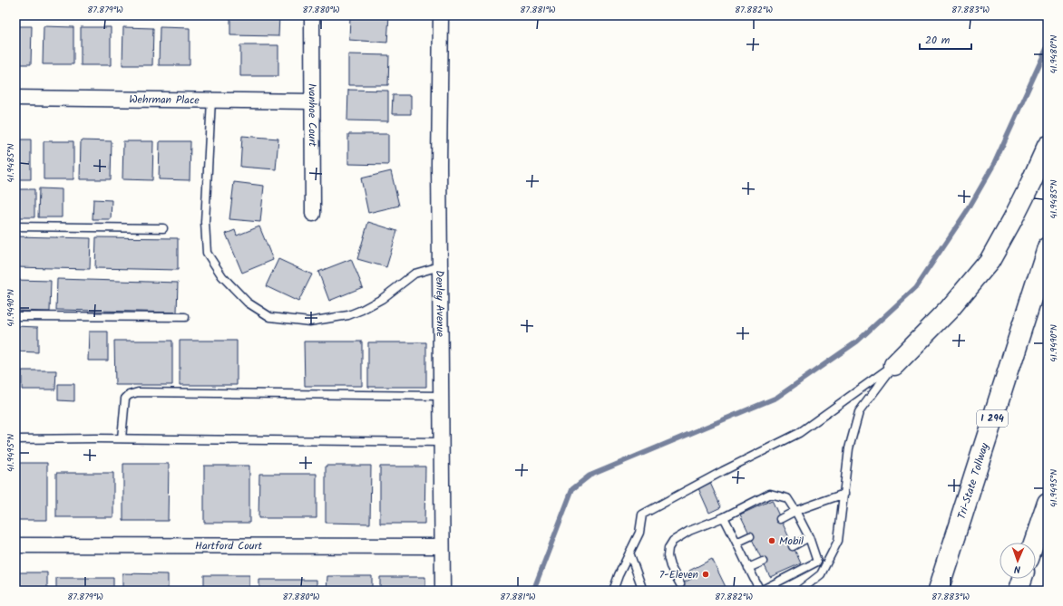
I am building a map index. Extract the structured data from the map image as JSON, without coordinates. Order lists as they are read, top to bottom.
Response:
{
  "streets": {
    "highway": ["I 294", "Tri-State Tollway"],
    "street": [
      "Wehrman Place",
      "Ivanhoe Court",
      "Denley Avenue",
      "Hartford Court"
    ]
  },
  "crossings": [
    ["Wehrman Place", "Ivanhoe Court"],
    ["Denley Avenue", "Hartford Court"]
  ],
  "places": ["Mobil", "7-Eleven"],
  "scale_bar": "20 m",
  "north": "bottom",
  "coordinates": [
    "87.879°W",
    "87.880°W",
    "87.881°W",
    "87.882°W",
    "87.883°W",
    "41.9480°N",
    "41.9485°N",
    "41.9490°N",
    "41.9495°N"
  ]
}
